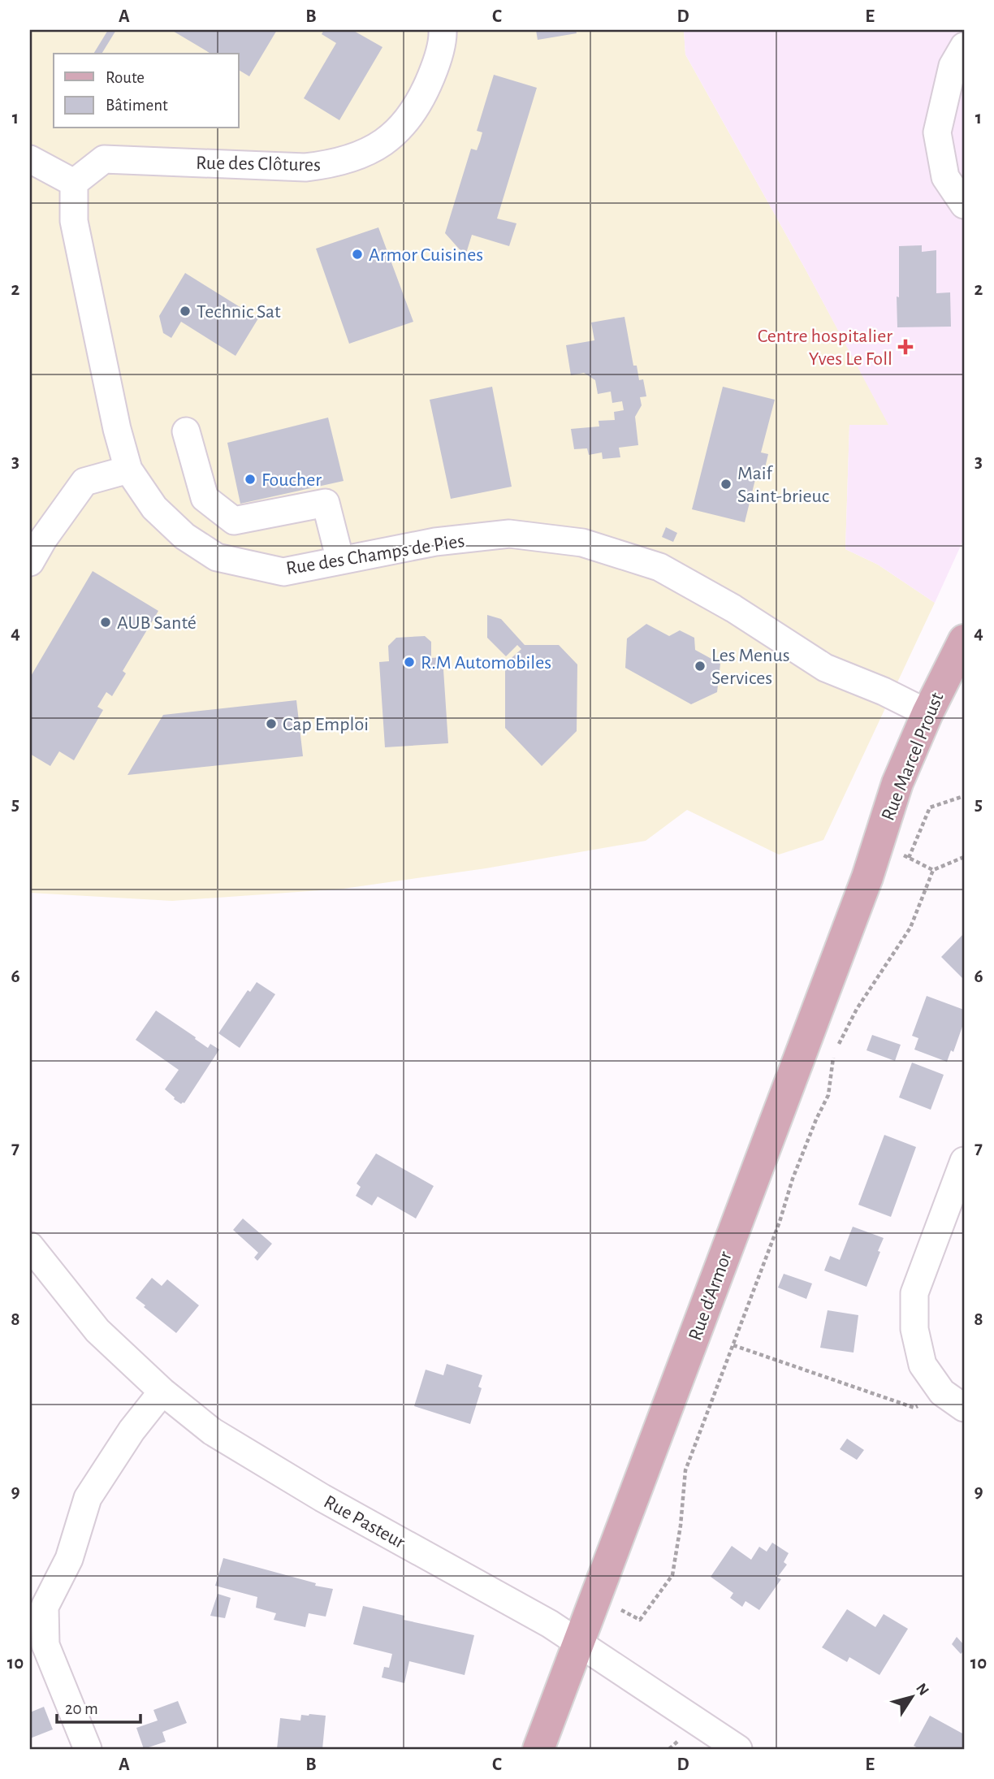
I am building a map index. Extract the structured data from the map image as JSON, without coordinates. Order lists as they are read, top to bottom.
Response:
{
  "streets": {
    "main road": ["Rue Marcel Proust", "Rue d'Armor"],
    "street": ["Rue des Clôtures", "Rue des Champs de Pies", "Rue Pasteur"]
  },
  "crossings": [
    ["Rue des Clôtures", "Rue des Champs de Pies"],
    ["Rue des Champs de Pies", "Rue Marcel Proust"],
    ["Rue Marcel Proust", "Rue d'Armor"],
    ["Rue d'Armor", "Rue Pasteur"]
  ],
  "places": {
    "other": [
      "Armor Cuisines",
      "Technic Sat",
      "Foucher",
      "Maif Saint-brieuc",
      "AUB Santé",
      "R.M Automobiles",
      "Les Menus Services",
      "Cap Emploi"
    ],
    "health": ["Centre hospitalier Yves Le Foll"]
  },
  "legend": ["Route", "Bâtiment"],
  "scale_bar": "20 m",
  "north": "top right",
  "grid": {
    "columns": [
      "A",
      "B",
      "C",
      "D",
      "E"
    ],
    "rows": [
      "1",
      "2",
      "3",
      "4",
      "5",
      "6",
      "7",
      "8",
      "9",
      "10"
    ]
  }
}
